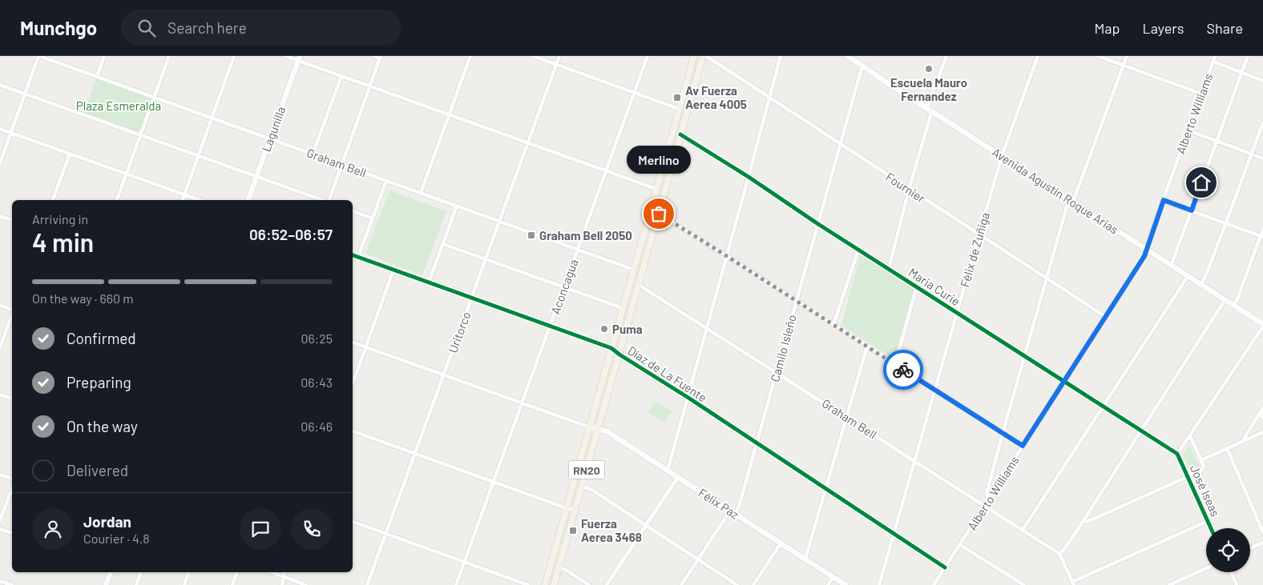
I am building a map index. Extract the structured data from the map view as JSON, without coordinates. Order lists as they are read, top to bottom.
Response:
{
  "streets": {
    "main road": [
      "Lagunilla",
      "Avenida Agustín Roque Arias",
      "RN20",
      "Félix Paz"
    ],
    "street": [
      "Alberto Williams",
      "Graham Bell",
      "Fournier",
      "Félix de Zuñiga",
      "Aconcagua",
      "Maria Curie",
      "Uritorco",
      "Camilo Isleño",
      "Díaz de La Fuente",
      "José Iseas"
    ]
  },
  "crossings": [
    ["Alberto Williams", "Graham Bell"],
    ["Alberto Williams", "Fournier"],
    ["Alberto Williams", "Avenida Agustín Roque Arias"],
    ["Alberto Williams", "Maria Curie"],
    ["Alberto Williams", "Díaz de La Fuente"],
    ["Lagunilla", "Graham Bell"],
    ["Graham Bell", "Félix de Zuñiga"],
    ["Graham Bell", "Aconcagua"],
    ["Graham Bell", "Uritorco"],
    ["Graham Bell", "Camilo Isleño"],
    ["Graham Bell", "RN20"],
    ["Fournier", "Félix de Zuñiga"],
    ["Fournier", "Camilo Isleño"],
    ["Fournier", "RN20"],
    ["Avenida Agustín Roque Arias", "Félix de Zuñiga"],
    ["Avenida Agustín Roque Arias", "Camilo Isleño"],
    ["Félix de Zuñiga", "Maria Curie"],
    ["Félix de Zuñiga", "Díaz de La Fuente"],
    ["Aconcagua", "Díaz de La Fuente"],
    ["Maria Curie", "Camilo Isleño"],
    ["Maria Curie", "RN20"],
    ["Maria Curie", "José Iseas"],
    ["Uritorco", "Díaz de La Fuente"],
    ["Camilo Isleño", "Díaz de La Fuente"],
    ["Camilo Isleño", "Félix Paz"],
    ["Díaz de La Fuente", "RN20"],
    ["RN20", "Félix Paz"]
  ],
  "parks": ["Plaza Esmeralda"],
  "places": {
    "other": ["Escuela Mauro Fernandez", "Merlino", "Puma"],
    "transit": ["Av Fuerza Aerea 4005", "Graham Bell 2050", "Fuerza Aerea 3468"]
  },
  "page": {
    "header": "Munchgo",
    "search": "Search here",
    "nav": ["Map", "Layers", "Share"],
    "bubble": "Merlino",
    "heading": ["4 min", "Arriving in", "06:52–06:57"],
    "panel": ["Jordan", "Courier · 4.8"],
    "bar": "On the way · 660 m",
    "list": [
      ["Confirmed", "06:25"],
      ["Preparing", "06:43"],
      ["On the way", "06:46"],
      "Delivered"
    ]
  }
}
